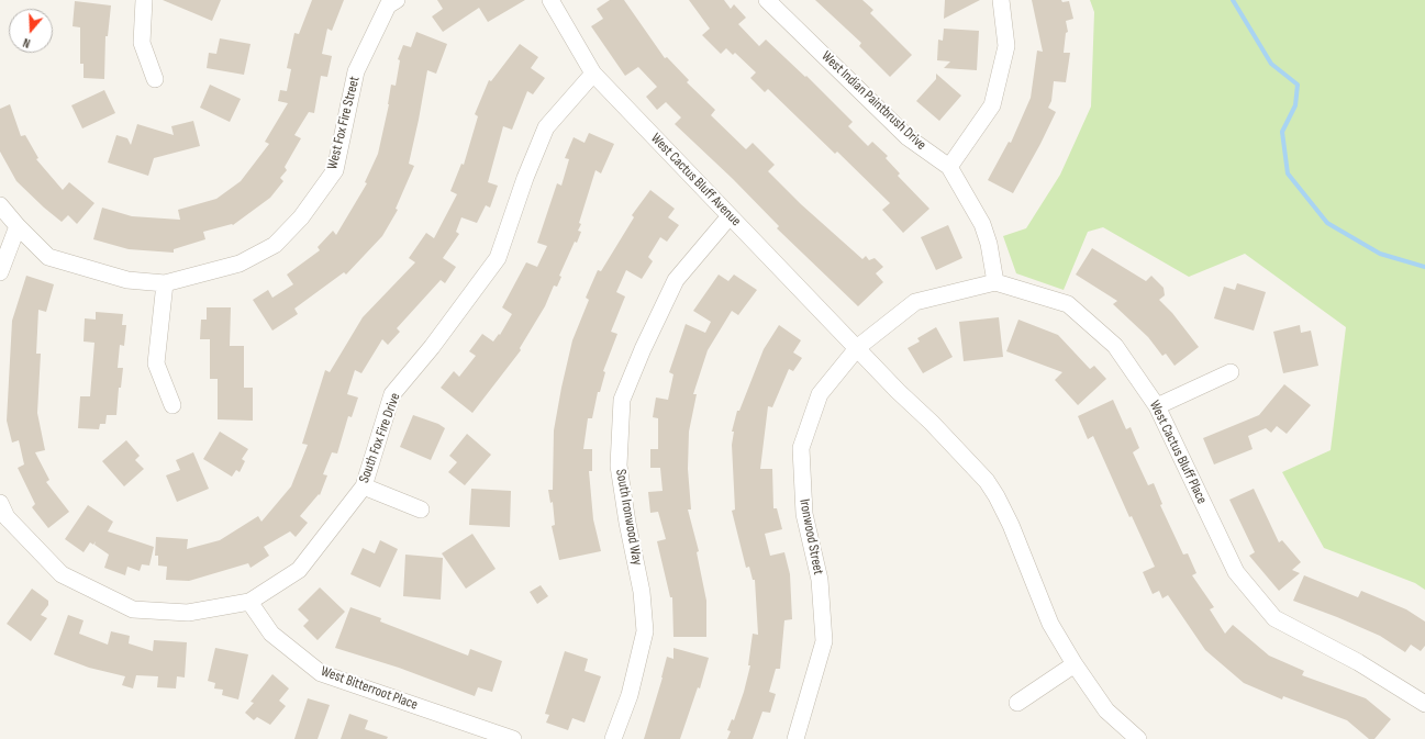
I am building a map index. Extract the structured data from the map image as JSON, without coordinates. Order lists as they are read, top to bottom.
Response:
{
  "streets": {
    "street": [
      "West Indian Paintbrush Drive",
      "West Fox Fire Street",
      "West Cactus Bluff Avenue",
      "South Fox Fire Drive",
      "West Cactus Bluff Place",
      "South Ironwood Way",
      "Ironwood Street",
      "West Bitterroot Place"
    ]
  },
  "crossings": [
    ["West Indian Paintbrush Drive", "West Cactus Bluff Place"],
    ["West Cactus Bluff Avenue", "South Fox Fire Drive"],
    ["West Cactus Bluff Avenue", "South Ironwood Way"],
    ["West Cactus Bluff Avenue", "Ironwood Street"],
    ["South Fox Fire Drive", "West Bitterroot Place"]
  ],
  "north": "bottom"
}
